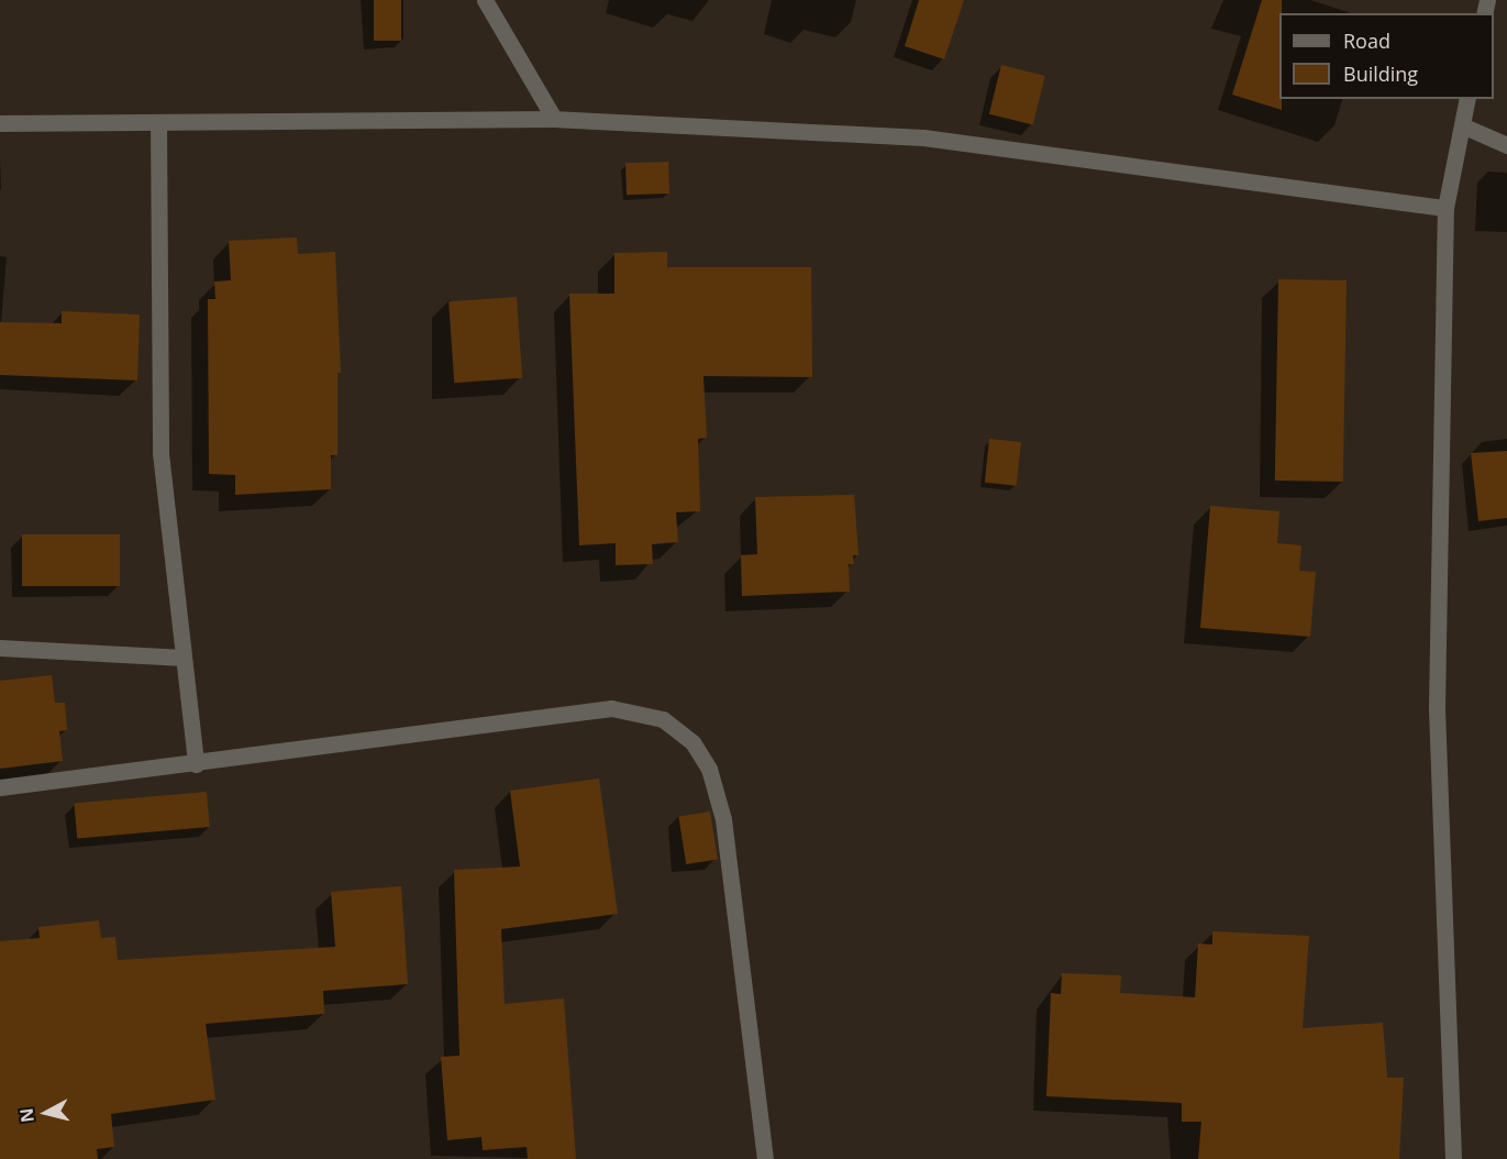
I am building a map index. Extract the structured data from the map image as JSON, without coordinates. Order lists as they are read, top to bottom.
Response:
{
  "legend": ["Road", "Building"],
  "north": "left"
}
